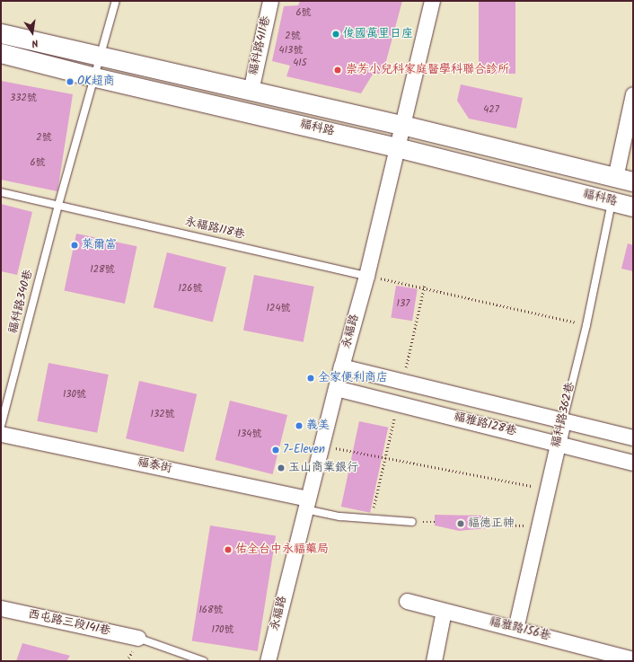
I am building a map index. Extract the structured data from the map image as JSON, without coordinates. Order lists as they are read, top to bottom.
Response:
{
  "streets": {
    "street": [
      "福科路411巷",
      "福科路",
      "永福路",
      "福科路362巷",
      "福雅路128巷",
      "福泰街",
      "西屯路三段141巷",
      "福雅路156巷"
    ],
    "lane": ["永福路118巷", "福科路340巷"]
  },
  "crossings": [
    ["福科路411巷", "福科路"],
    ["福科路", "福科路340巷"],
    ["福科路", "永福路"],
    ["福科路", "福科路362巷"],
    ["永福路118巷", "福科路340巷"],
    ["永福路118巷", "永福路"],
    ["永福路", "福雅路128巷"],
    ["永福路", "福泰街"],
    ["福科路362巷", "福雅路128巷"],
    ["福科路362巷", "福雅路156巷"]
  ],
  "places": [
    "俊國萬里日座",
    "崇芳小兒科家庭醫學科聯合診所",
    "OK超商",
    "萊爾富",
    "全家便利商店",
    "義美",
    "7-Eleven",
    "玉山商業銀行",
    "福德正神",
    "佑全台中永福藥局"
  ],
  "house_numbers": [
    "6號",
    "2號",
    "413號",
    "415",
    "332號",
    "427",
    "2號",
    "6號",
    "128號",
    "126號",
    "137",
    "124號",
    "130號",
    "132號",
    "134號",
    "168號",
    "170號"
  ],
  "north": "bottom"
}
